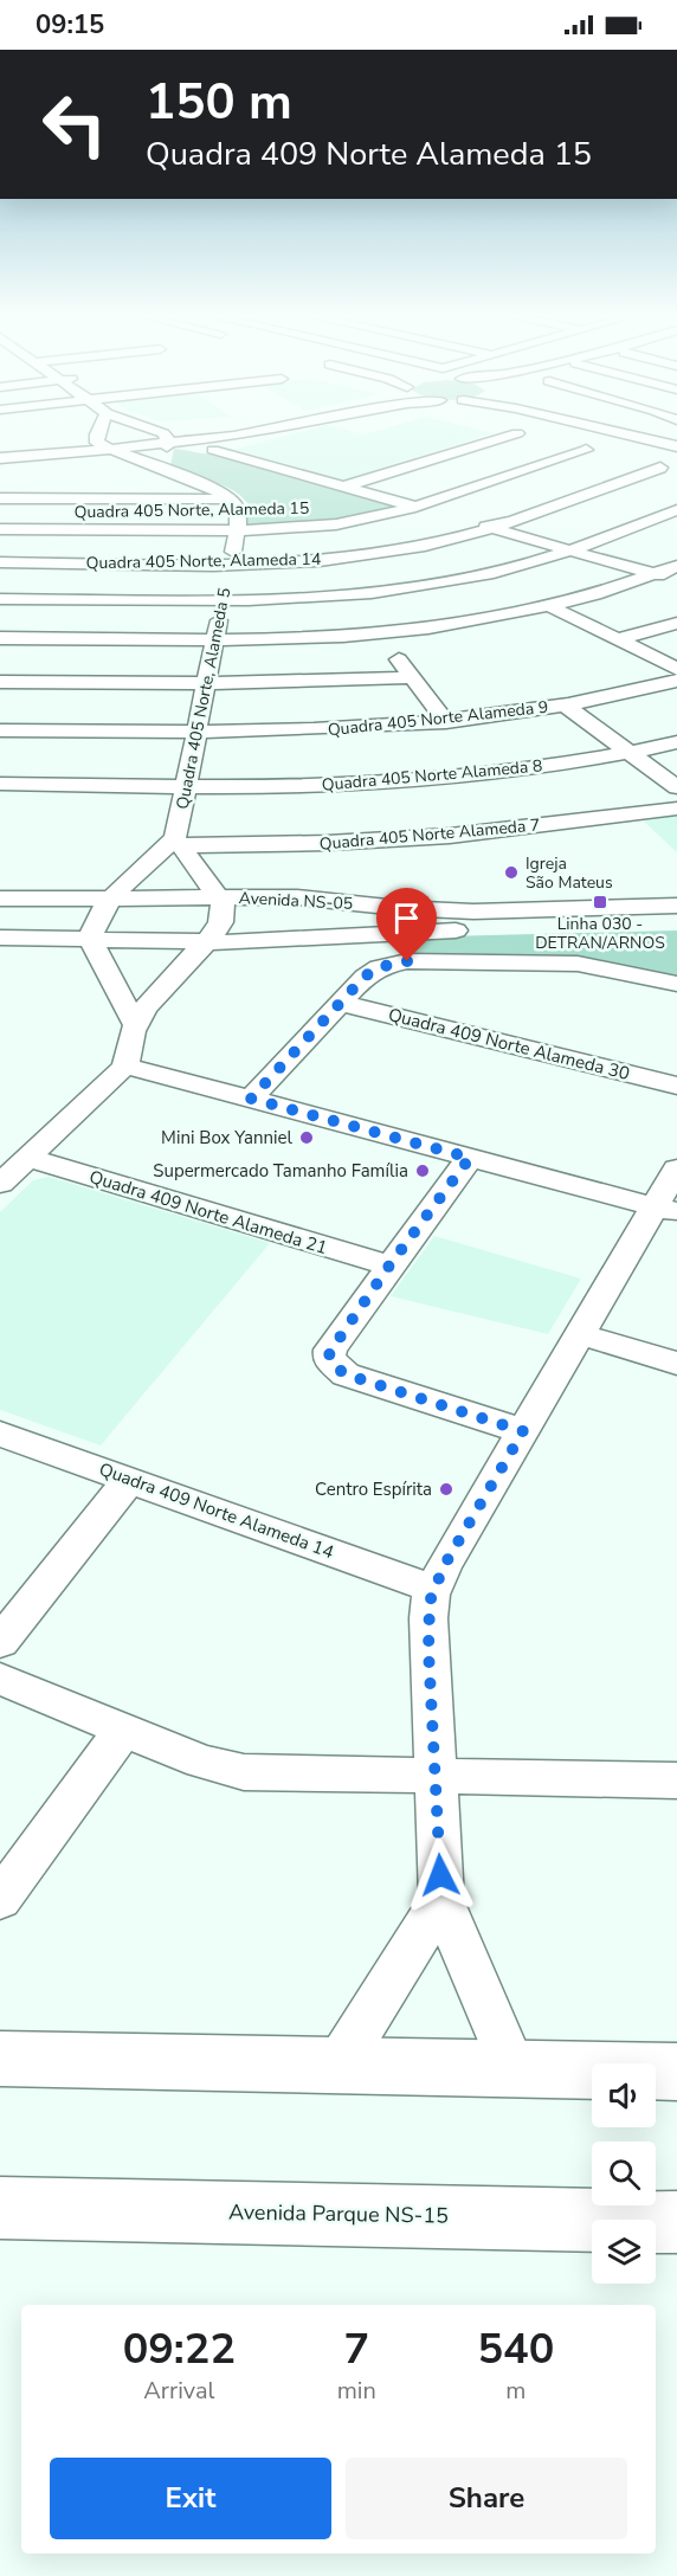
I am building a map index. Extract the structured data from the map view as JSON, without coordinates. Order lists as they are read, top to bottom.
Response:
{
  "streets": {
    "main road": ["Avenida Parque NS-15"],
    "street": [
      "Quadra 405 Norte, Alameda 15",
      "Quadra 405 Norte, Alameda 14",
      "Quadra 405 Norte, Alameda 5",
      "Quadra 405 Norte Alameda 9",
      "Quadra 405 Norte Alameda 8",
      "Quadra 405 Norte Alameda 7",
      "Avenida NS-05",
      "Quadra 409 Norte Alameda 30",
      "Quadra 409 Norte Alameda 21",
      "Quadra 409 Norte Alameda 14"
    ]
  },
  "crossings": [
    ["Quadra 405 Norte, Alameda 15", "Quadra 405 Norte, Alameda 5"],
    ["Quadra 405 Norte, Alameda 14", "Quadra 405 Norte, Alameda 5"],
    ["Quadra 405 Norte, Alameda 5", "Quadra 405 Norte Alameda 9"],
    ["Quadra 405 Norte, Alameda 5", "Quadra 405 Norte Alameda 8"],
    ["Quadra 405 Norte, Alameda 5", "Quadra 405 Norte Alameda 7"]
  ],
  "places": {
    "other": [
      "Igreja São Mateus",
      "Mini Box Yanniel",
      "Supermercado Tamanho Família",
      "Centro Espírita"
    ],
    "transit": ["Linha 030 - DETRAN/ARNOS"]
  },
  "page": {
    "status": "09:15",
    "turn": ["150 m", "Quadra 409 Norte Alameda 15"],
    "eta": [
      "09:22",
      "Arrival",
      "7",
      "min",
      "540",
      "m"
    ],
    "buttons": ["Exit", "Share"]
  }
}
